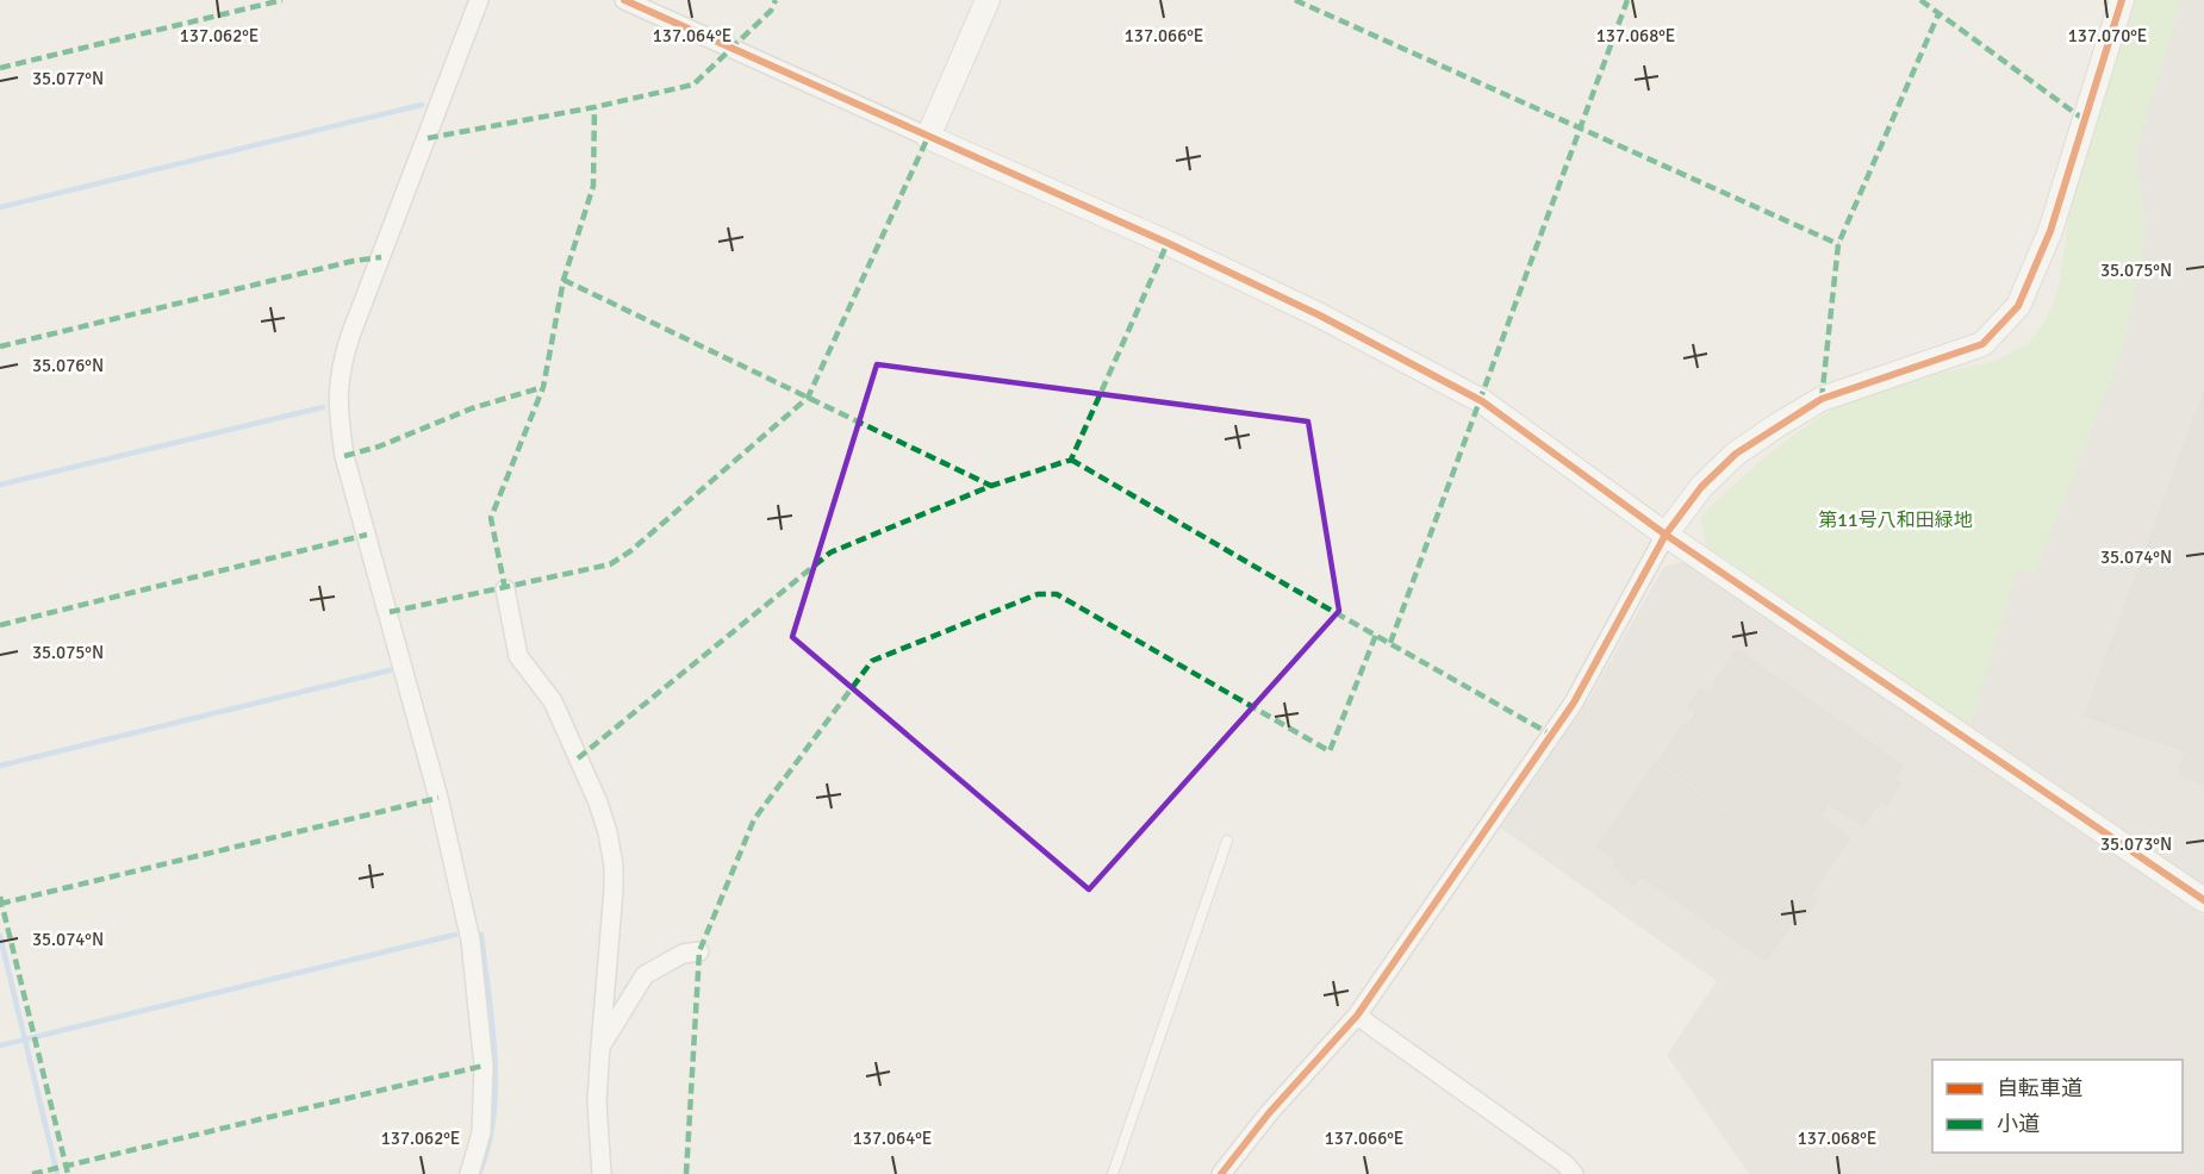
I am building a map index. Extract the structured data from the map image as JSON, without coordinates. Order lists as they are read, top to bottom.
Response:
{
  "parks": ["第11号八和田緑地"],
  "legend": ["自転車道", "小道"],
  "coordinates": [
    "137.062°E",
    "137.064°E",
    "137.066°E",
    "137.068°E",
    "137.070°E",
    "35.077°N",
    "35.075°N",
    "35.076°N",
    "35.074°N",
    "35.073°N"
  ]
}
